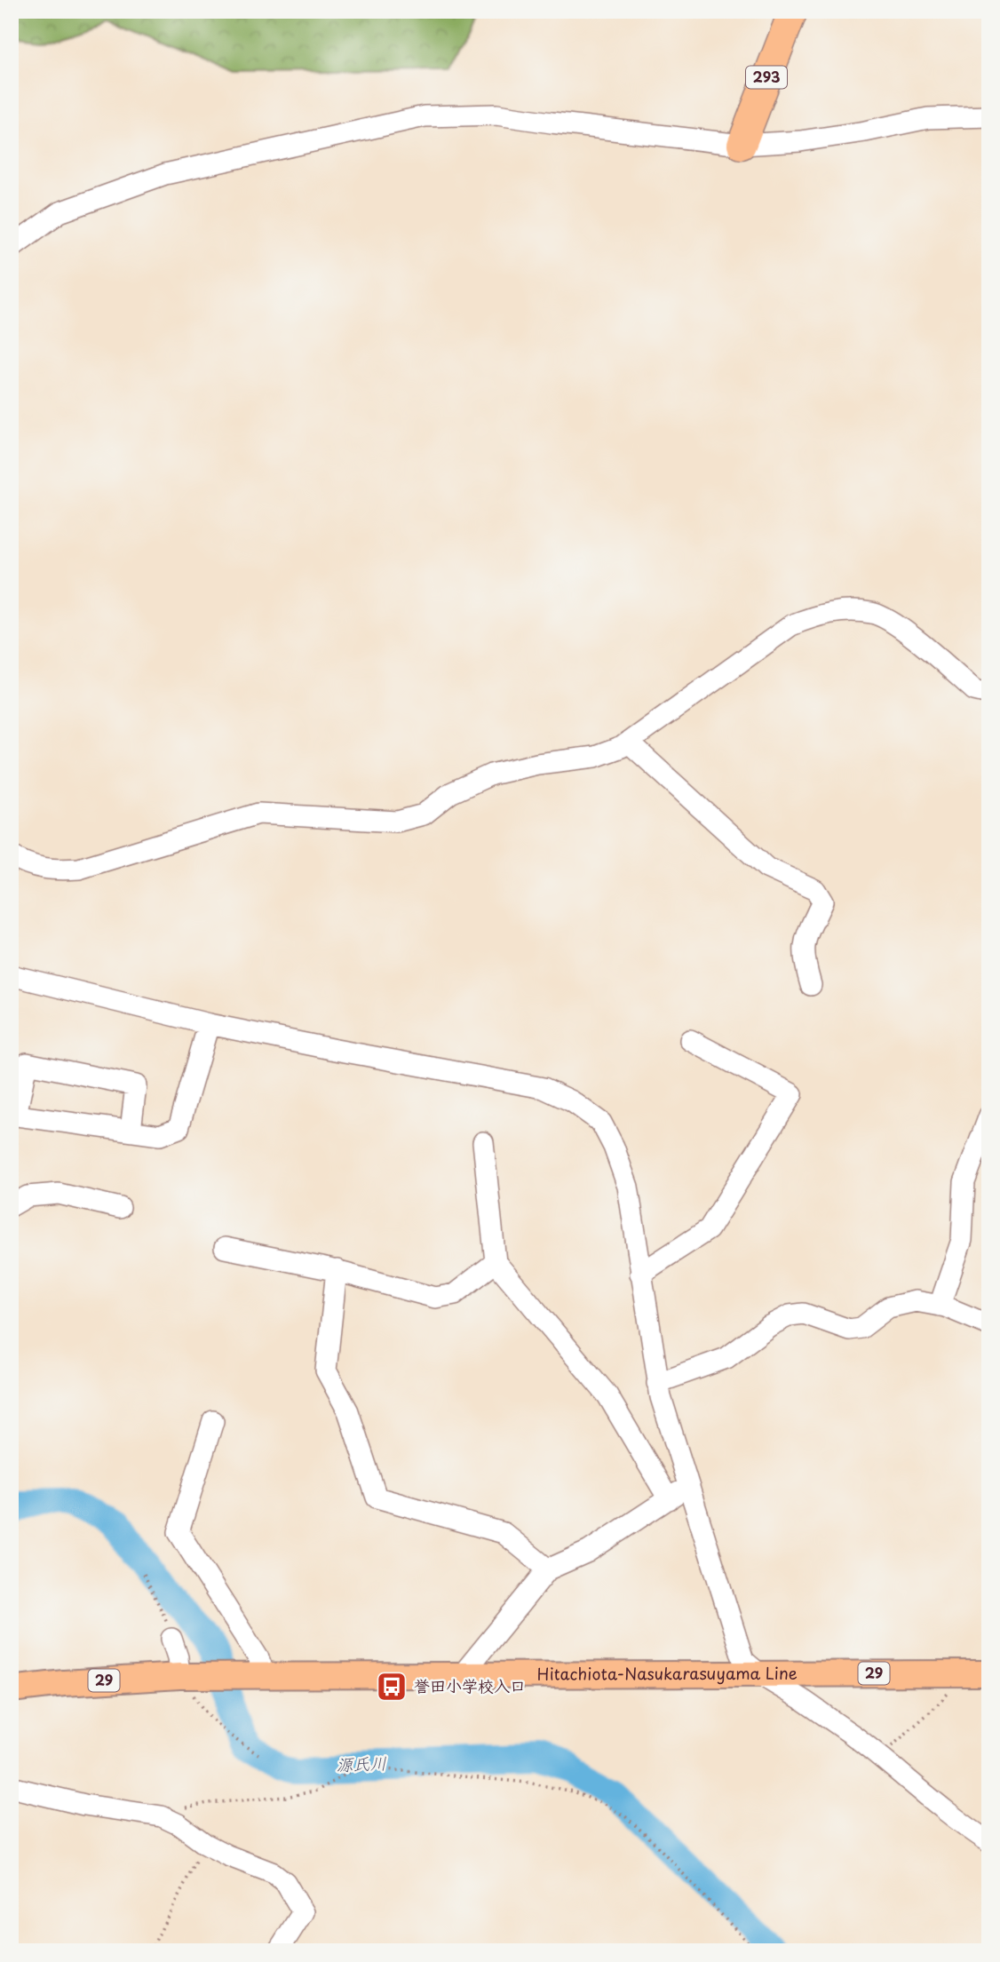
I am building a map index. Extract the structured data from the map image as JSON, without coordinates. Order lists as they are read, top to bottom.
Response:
{
  "streets": {
    "highway": ["293"],
    "main road": ["Hitachiota-Nasukarasuyama Line", "29"]
  },
  "water": ["源氏川"],
  "places": {
    "bus stop": ["誉田小学校入口"]
  }
}
